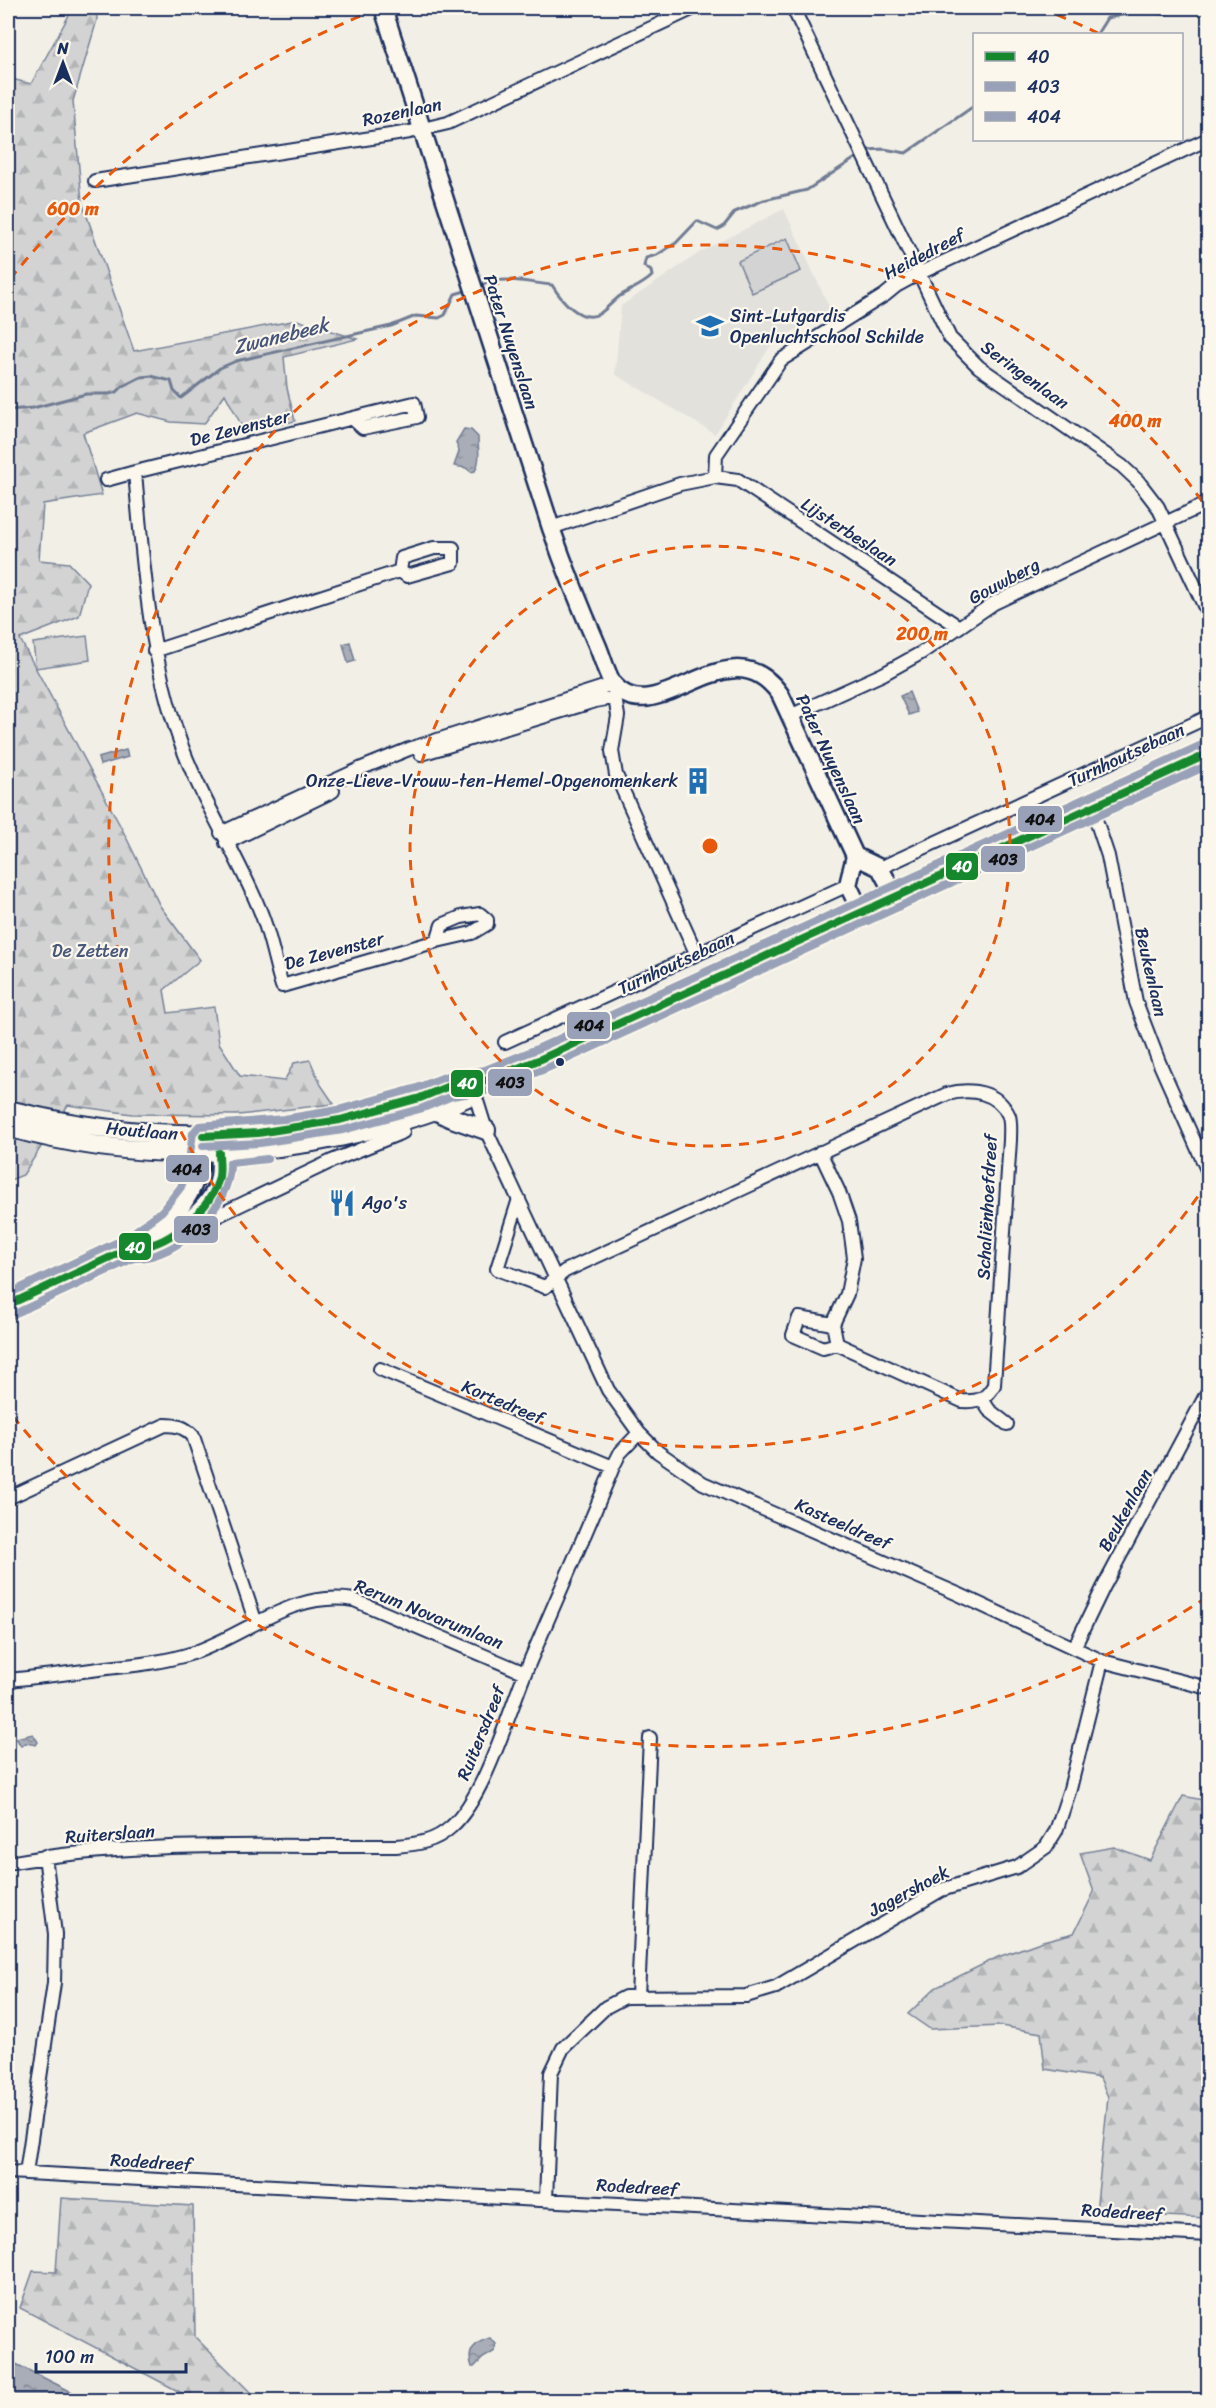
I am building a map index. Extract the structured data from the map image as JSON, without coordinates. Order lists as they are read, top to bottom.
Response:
{
  "streets": {
    "main road": ["Turnhoutsebaan", "Houtlaan"],
    "street": [
      "Rozenlaan",
      "Heidedreef",
      "Pater Nuyenslaan",
      "Seringenlaan",
      "De Zevenster",
      "Lijsterbeslaan",
      "Gouwberg",
      "Beukenlaan",
      "Schaliënhoefdreef",
      "Kortedreef",
      "Kasteeldreef",
      "Rerum Novarumlaan",
      "Ruitersdreef",
      "Ruiterslaan",
      "Jagershoek",
      "Rodedreef"
    ]
  },
  "crossings": [
    ["Rozenlaan", "Pater Nuyenslaan"],
    ["Heidedreef", "Seringenlaan"],
    ["Heidedreef", "Lijsterbeslaan"],
    ["Pater Nuyenslaan", "Gouwberg"],
    ["Pater Nuyenslaan", "Turnhoutsebaan"],
    ["Seringenlaan", "Gouwberg"],
    ["Lijsterbeslaan", "Gouwberg"],
    ["Turnhoutsebaan", "Beukenlaan"],
    ["Turnhoutsebaan", "Houtlaan"],
    ["Turnhoutsebaan", "Kasteeldreef"],
    ["Beukenlaan", "Kasteeldreef"],
    ["Houtlaan", "Kasteeldreef"],
    ["Schaliënhoefdreef", "Kasteeldreef"],
    ["Kortedreef", "Ruitersdreef"],
    ["Kasteeldreef", "Ruitersdreef"],
    ["Kasteeldreef", "Jagershoek"],
    ["Rerum Novarumlaan", "Ruitersdreef"],
    ["Ruitersdreef", "Ruiterslaan"],
    ["Jagershoek", "Rodedreef"]
  ],
  "water": ["Zwanebeek"],
  "parks": ["De Zetten"],
  "places": {
    "school or university": ["Sint-Lutgardis Openluchtschool Schilde"],
    "building": ["Onze-Lieve-Vrouw-ten-Hemel-Opgenomenkerk"],
    "restaurant": ["Ago's"]
  },
  "lines": ["transit line 404", "transit line 40", "transit line 403"],
  "legend": ["40", "403", "404"],
  "scale_bar": "100 m",
  "north": "top",
  "rings": ["600 m", "400 m", "200 m"]
}
